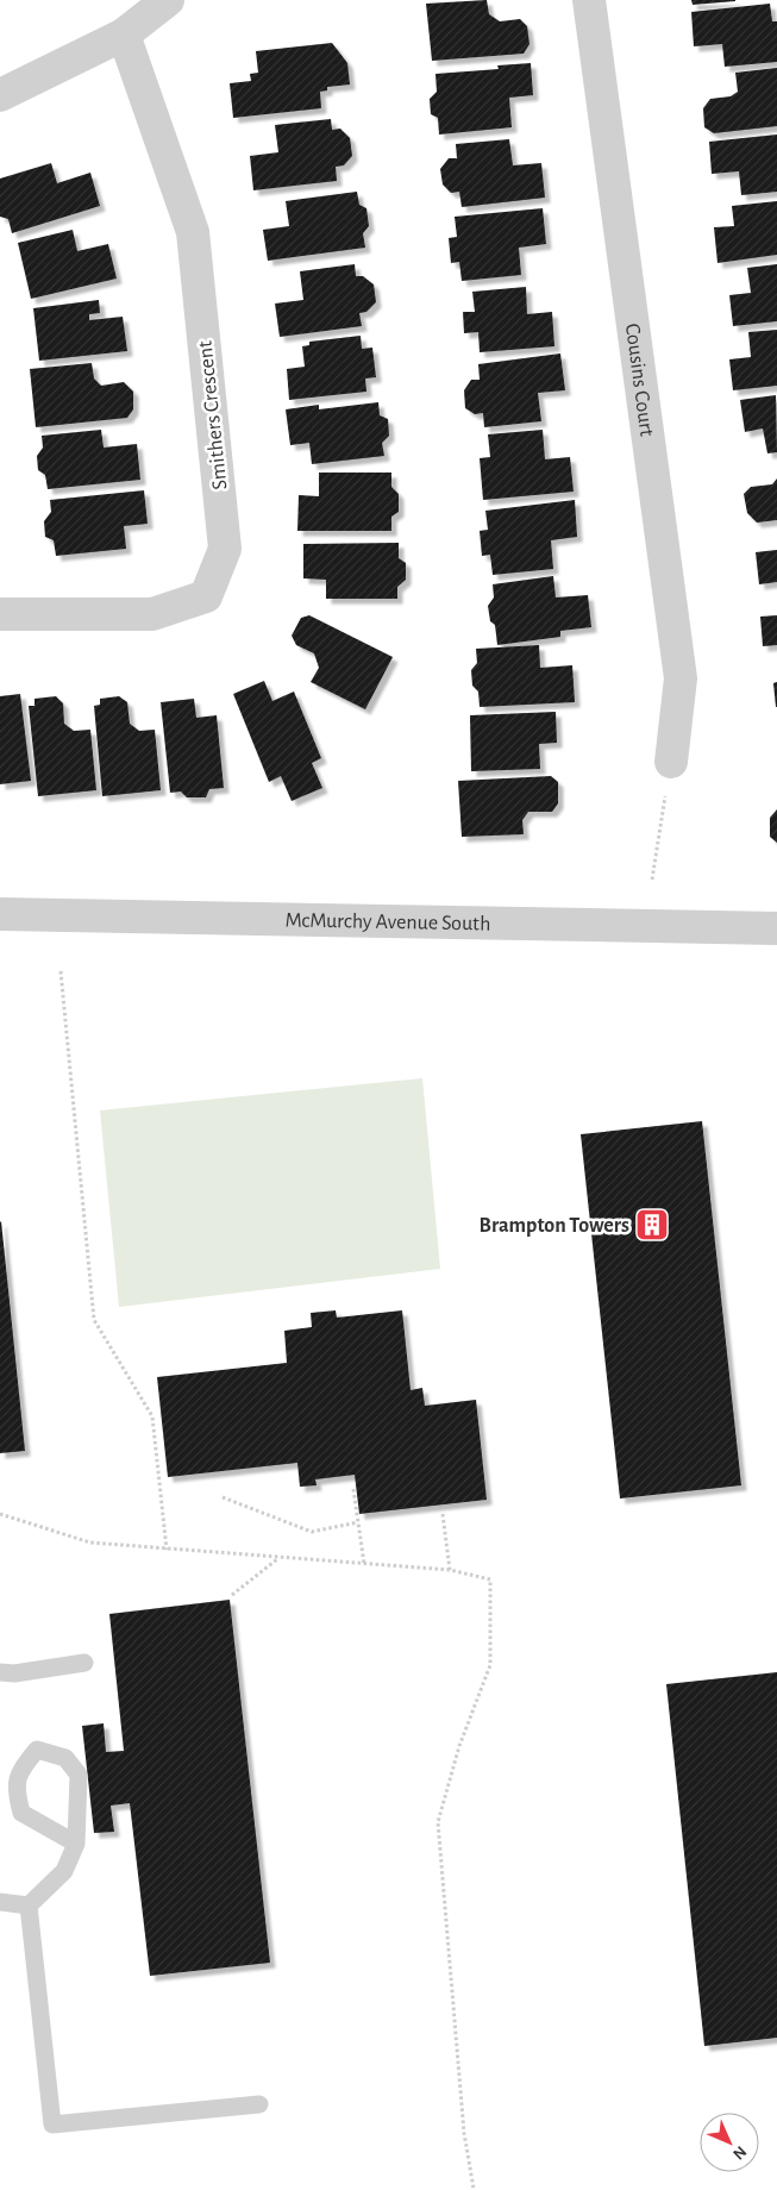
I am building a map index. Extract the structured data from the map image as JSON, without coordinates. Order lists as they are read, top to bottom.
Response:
{
  "streets": {
    "street": ["Cousins Court", "Smithers Crescent", "McMurchy Avenue South"]
  },
  "places": {
    "building": ["Brampton Towers"]
  },
  "north": "bottom right"
}
